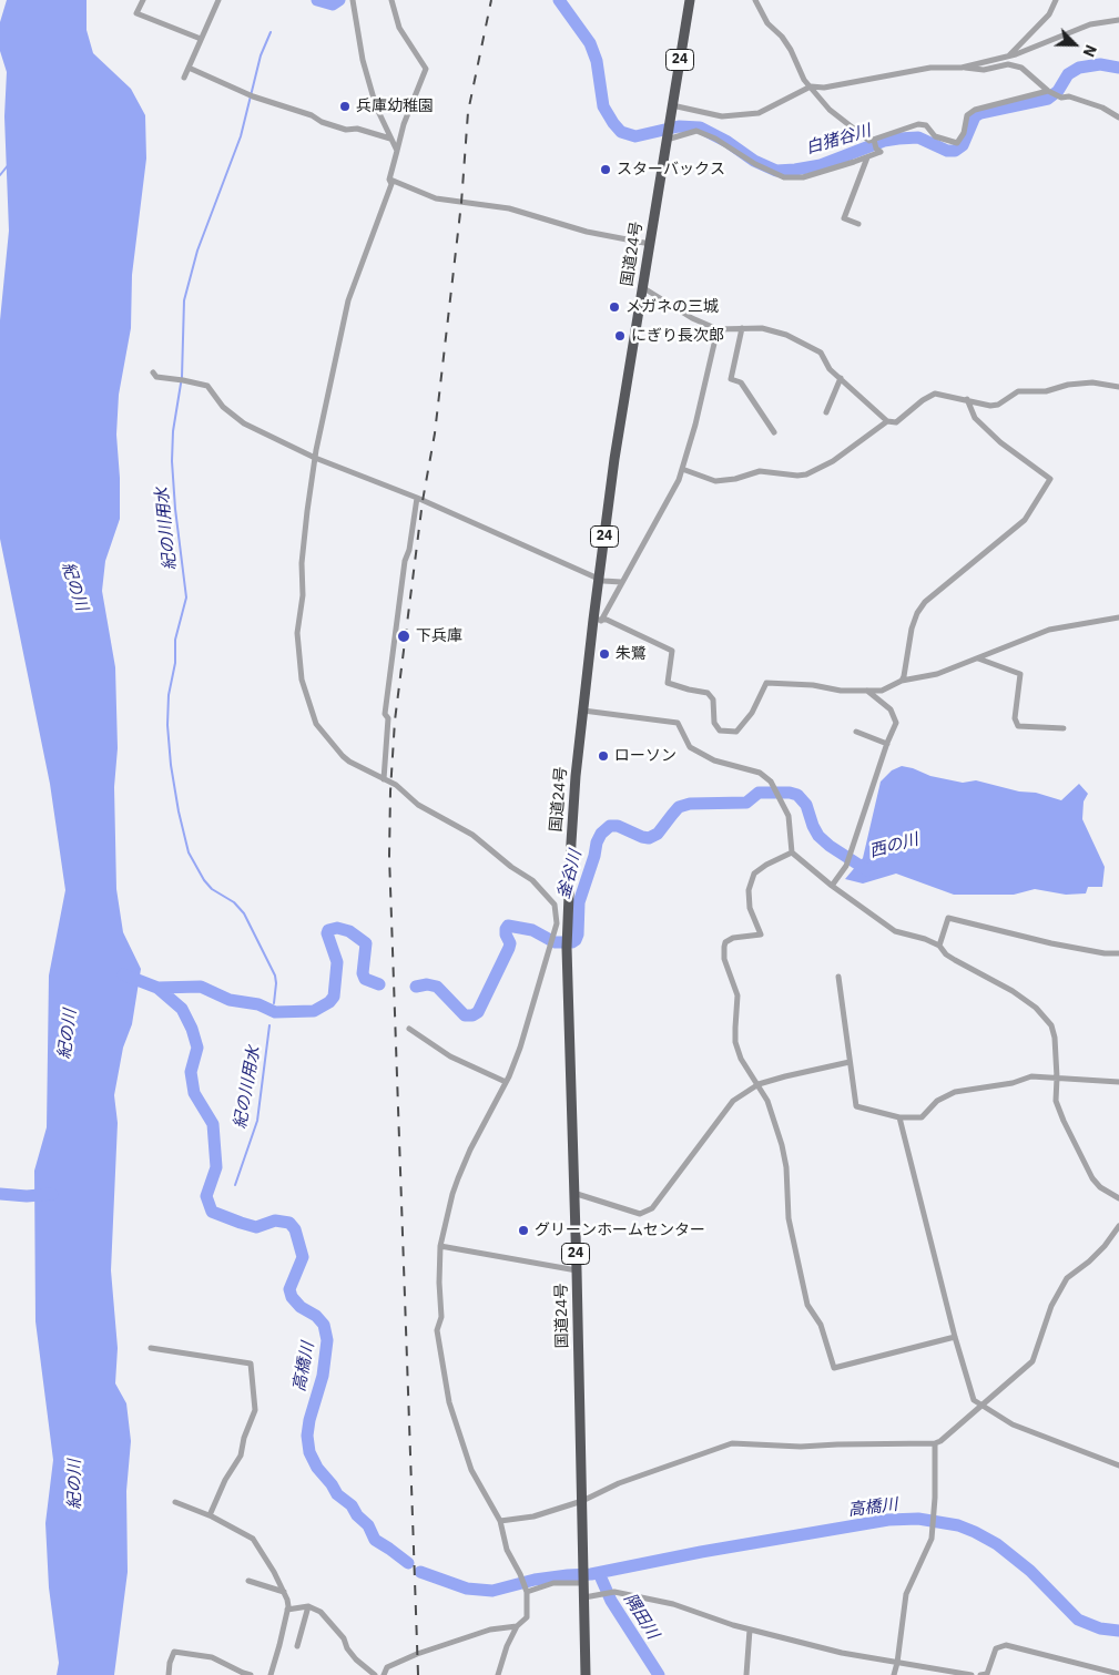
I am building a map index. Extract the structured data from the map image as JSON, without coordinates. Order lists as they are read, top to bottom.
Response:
{
  "streets": {
    "highway": ["24", "国道24号"]
  },
  "water": [
    "白猪谷川",
    "紀の川用水",
    "紀の川",
    "西の川",
    "釜谷川",
    "高橋川",
    "隅田川"
  ],
  "places": [
    "兵庫幼稚園",
    "スターバックス",
    "メガネの三城",
    "にぎり長次郎",
    "下兵庫",
    "朱鷺",
    "ローソン",
    "グリーンホームセンター"
  ],
  "north": "bottom right"
}
